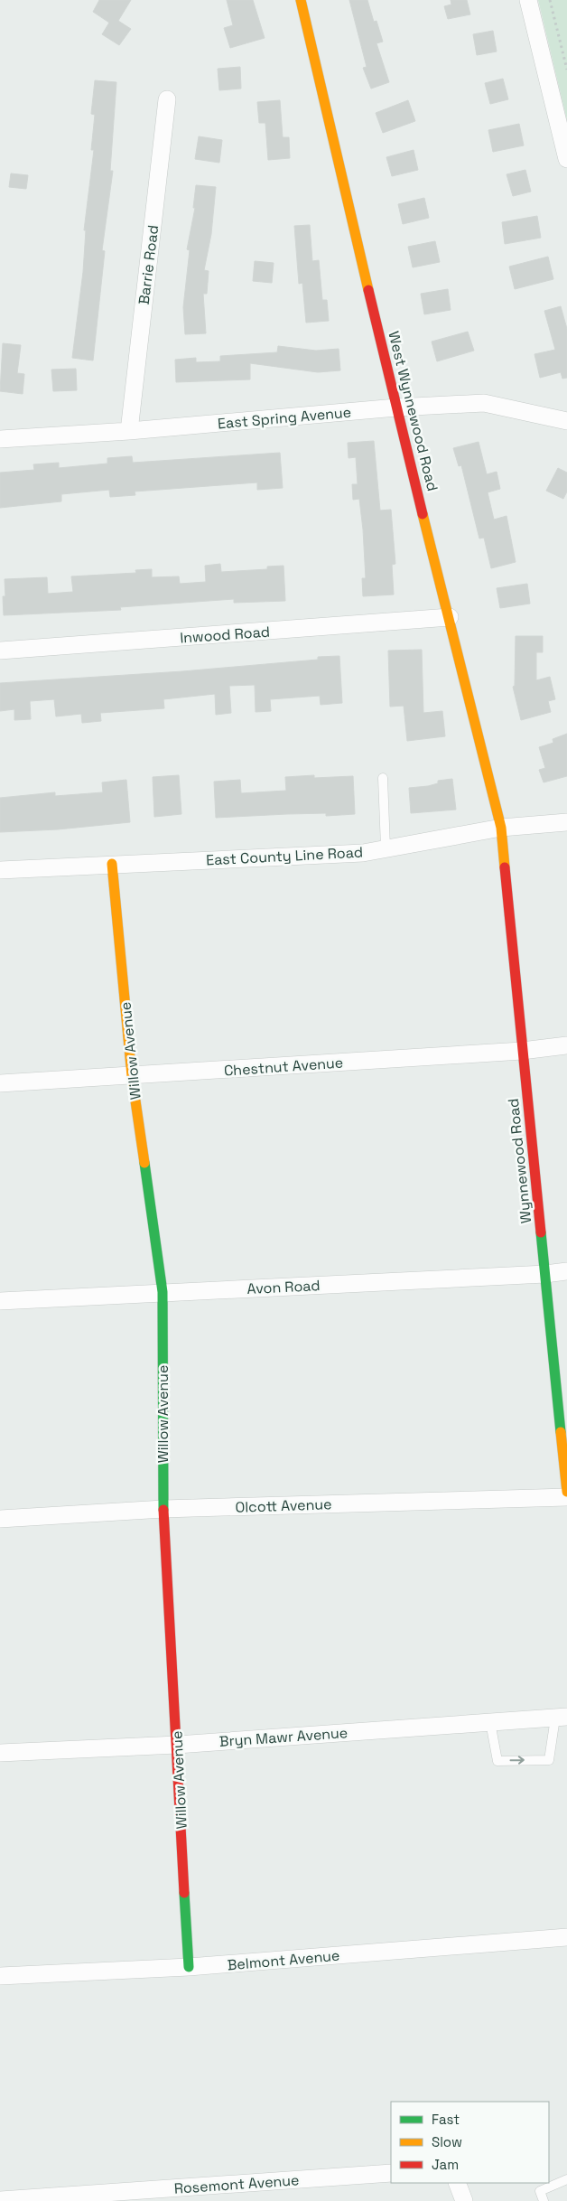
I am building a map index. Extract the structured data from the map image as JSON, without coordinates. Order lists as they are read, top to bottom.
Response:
{
  "streets": {
    "main road": ["West Wynnewood Road", "Willow Avenue", "Wynnewood Road"],
    "street": [
      "Barrie Road",
      "East Spring Avenue",
      "Inwood Road",
      "East County Line Road",
      "Chestnut Avenue",
      "Avon Road",
      "Olcott Avenue",
      "Bryn Mawr Avenue",
      "Belmont Avenue",
      "Rosemont Avenue"
    ]
  },
  "crossings": [
    ["Barrie Road", "East Spring Avenue"],
    ["West Wynnewood Road", "East Spring Avenue"],
    ["West Wynnewood Road", "Inwood Road"],
    ["West Wynnewood Road", "East County Line Road"],
    ["West Wynnewood Road", "Wynnewood Road"],
    ["East County Line Road", "Willow Avenue"],
    ["East County Line Road", "Wynnewood Road"],
    ["Willow Avenue", "Chestnut Avenue"],
    ["Willow Avenue", "Avon Road"],
    ["Willow Avenue", "Olcott Avenue"],
    ["Willow Avenue", "Bryn Mawr Avenue"],
    ["Willow Avenue", "Belmont Avenue"],
    ["Chestnut Avenue", "Wynnewood Road"],
    ["Wynnewood Road", "Avon Road"]
  ],
  "legend": ["Fast", "Slow", "Jam"]
}
